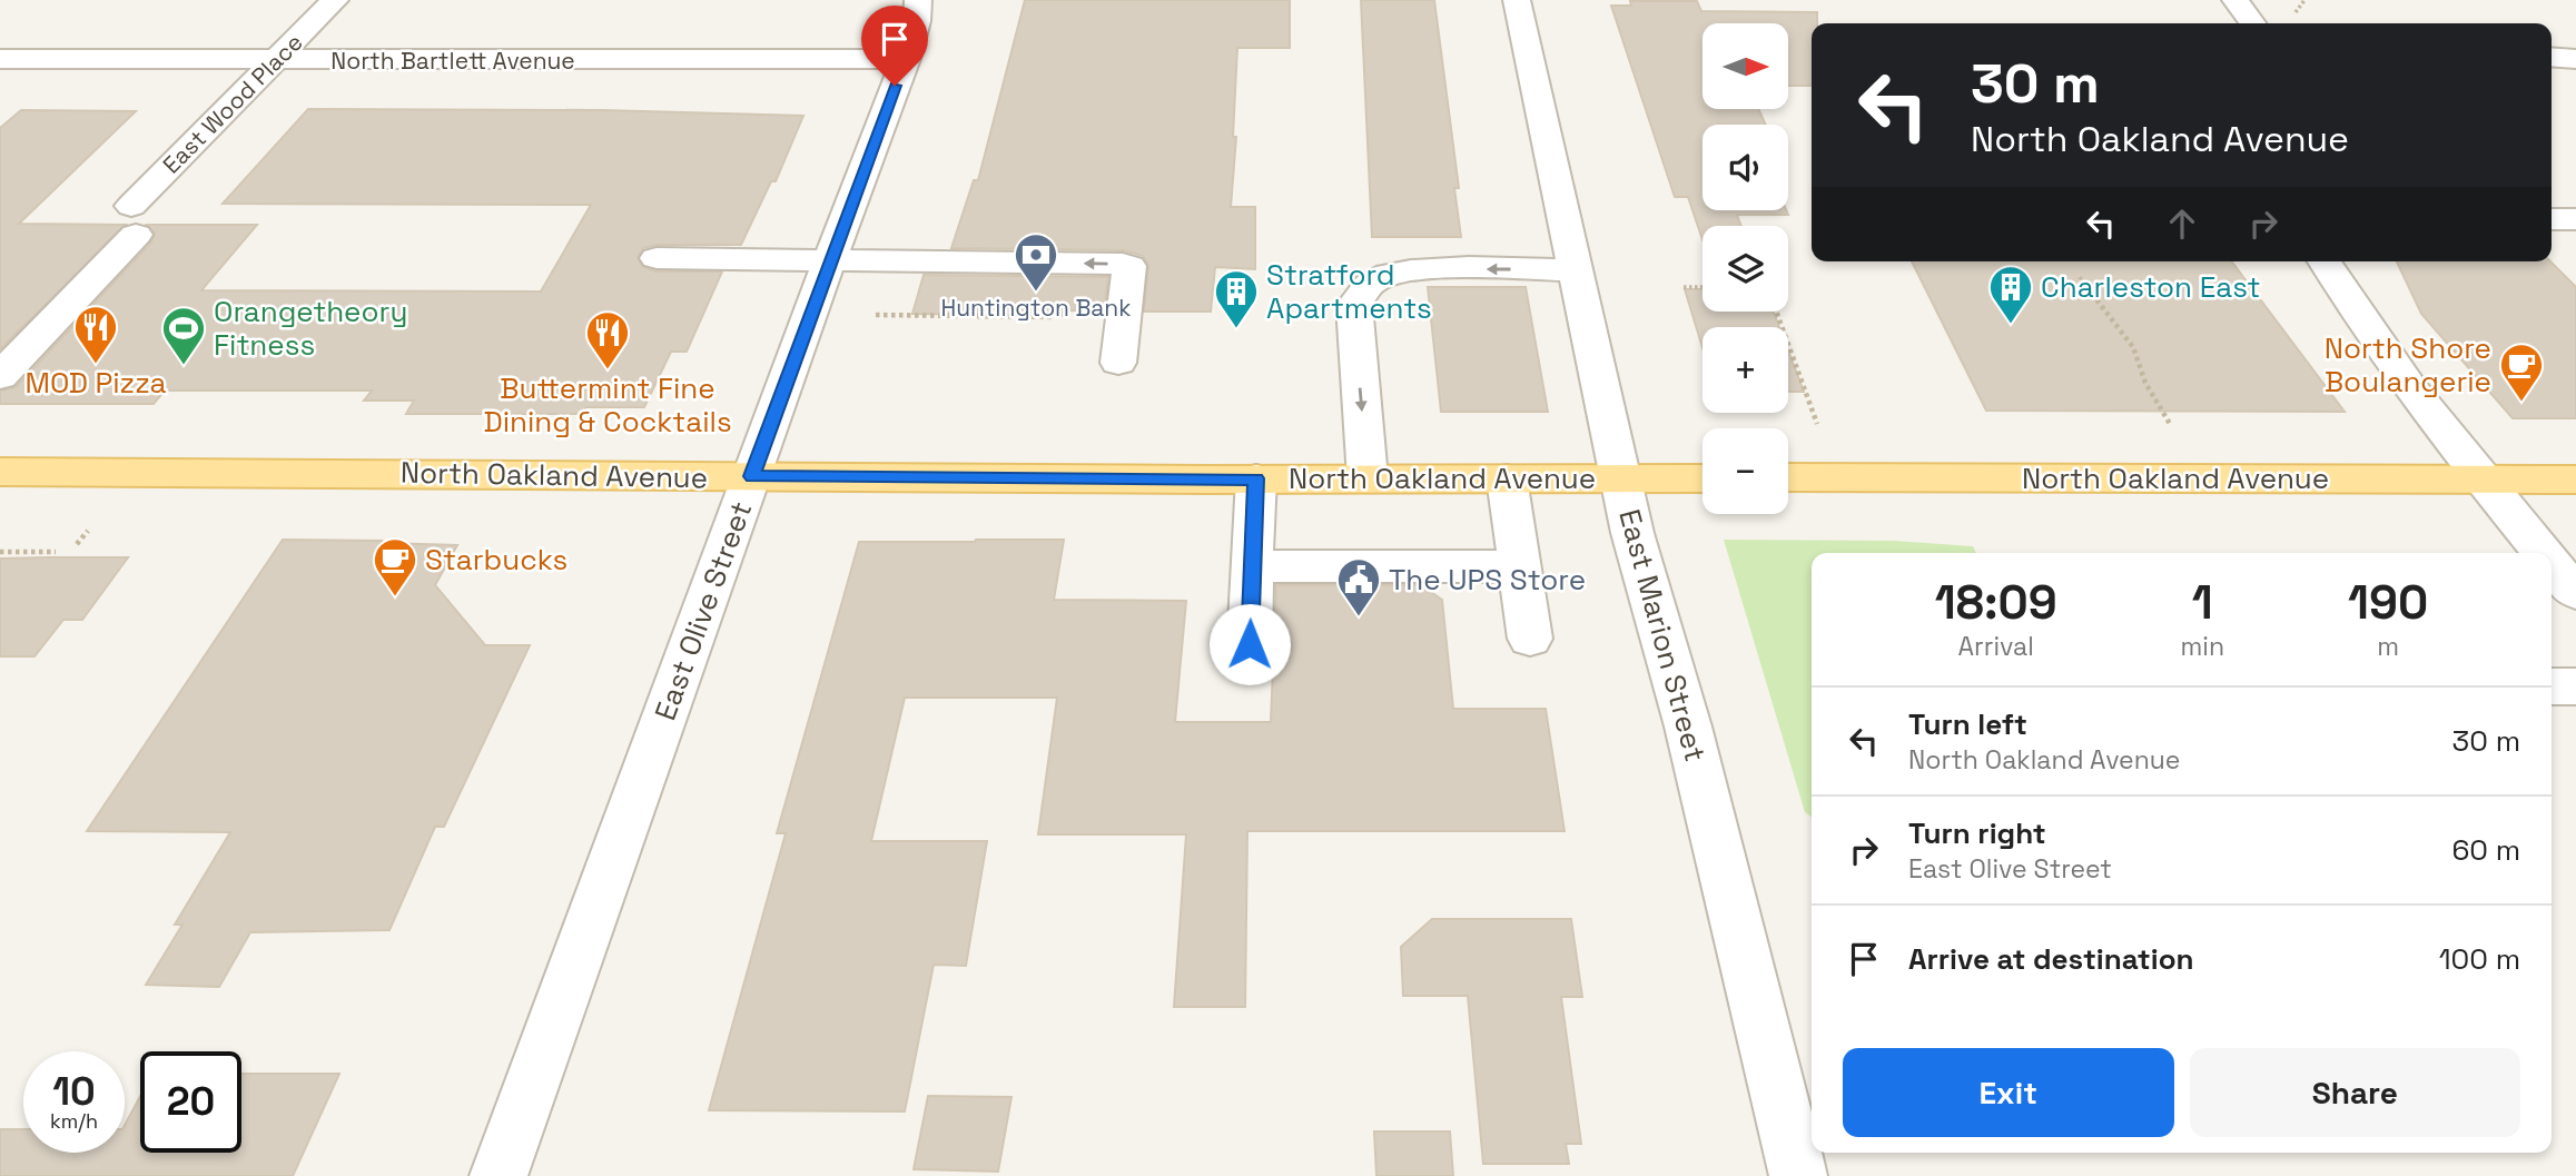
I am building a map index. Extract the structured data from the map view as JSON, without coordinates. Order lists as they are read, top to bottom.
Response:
{
  "streets": {
    "main road": ["North Oakland Avenue"],
    "street": [
      "North Bartlett Avenue",
      "East Wood Place",
      "East Olive Street",
      "East Marion Street"
    ]
  },
  "crossings": [
    ["North Bartlett Avenue", "East Wood Place"],
    ["North Bartlett Avenue", "East Olive Street"],
    ["North Oakland Avenue", "East Olive Street"],
    ["North Oakland Avenue", "East Marion Street"]
  ],
  "places": {
    "bank": ["Huntington Bank"],
    "building": ["Charleston East", "Stratford Apartments"],
    "restaurant": ["MOD Pizza", "Buttermint Fine Dining & Cocktails"],
    "sports": ["Orangetheory Fitness"],
    "cafe": ["North Shore Boulangerie", "Starbucks"],
    "public building": ["The UPS Store"]
  },
  "north": "right",
  "page": {
    "map_buttons": ["+", "−"],
    "turn": ["30 m", "North Oakland Avenue"],
    "eta": [
      "18:09",
      "Arrival",
      "1",
      "min",
      "190",
      "m"
    ],
    "list": [
      {
        "name": "Turn left",
        "note": "North Oakland Avenue",
        "value": "30 m"
      },
      {
        "name": "Turn right",
        "note": "East Olive Street",
        "value": "60 m"
      },
      {
        "name": "Arrive at destination",
        "value": "100 m"
      }
    ],
    "buttons": ["Exit", "Share"],
    "speed": "10 km/h",
    "limit": "20"
  }
}
